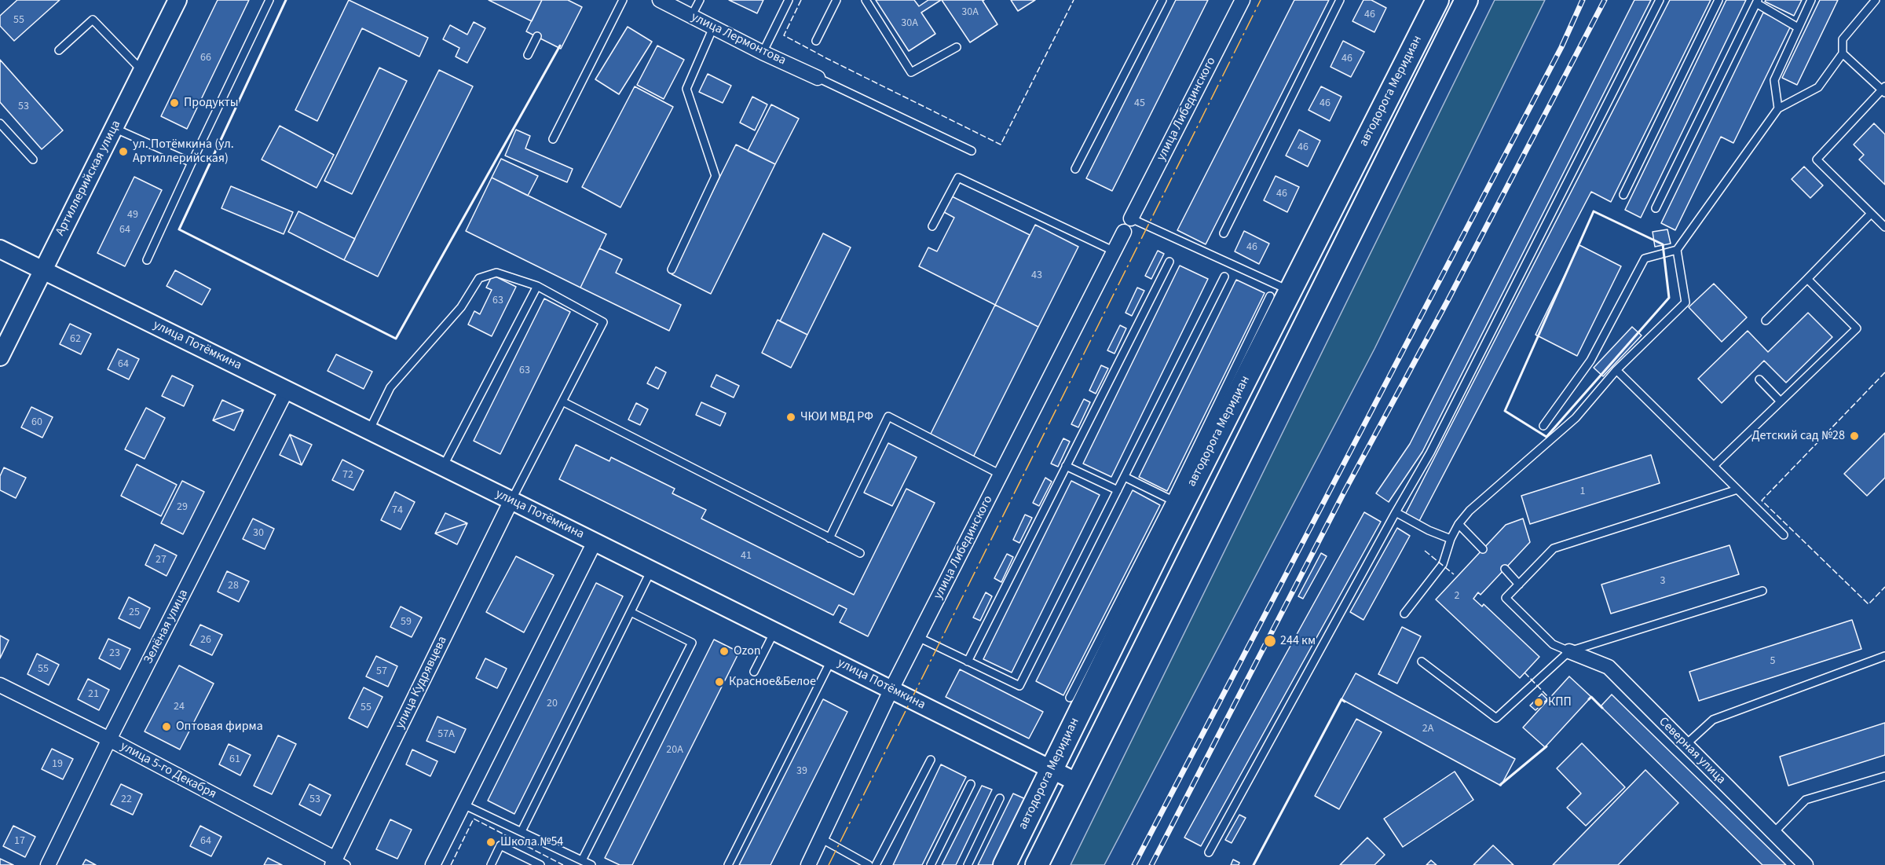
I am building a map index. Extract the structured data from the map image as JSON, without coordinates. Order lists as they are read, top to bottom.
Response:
{
  "streets": {
    "main road": ["автодорога Меридиан"],
    "street": [
      "улица Лермонтова",
      "улица Либединского",
      "Артиллерийская улица",
      "улица Потёмкина",
      "Зелёная улица",
      "улица Кудрявцева",
      "Северная улица",
      "улица 5-го Декабря"
    ]
  },
  "crossings": [
    ["автодорога Меридиан", "улица Потёмкина"],
    ["улица Либединского", "улица Потёмкина"],
    ["Артиллерийская улица", "улица Потёмкина"],
    ["улица Потёмкина", "Зелёная улица"],
    ["улица Потёмкина", "улица Кудрявцева"],
    ["Зелёная улица", "улица 5-го Декабря"],
    ["улица Кудрявцева", "улица 5-го Декабря"]
  ],
  "places": [
    "Продукты",
    "ул. Потёмкина (ул. Артиллерийская)",
    "ЧЮИ МВД РФ",
    "Детский сад №28",
    "244 км",
    "Ozon",
    "Красное&Белое",
    "КПП",
    "Оптовая фирма",
    "Школа №54"
  ],
  "house_numbers": [
    "30А",
    "46",
    "55",
    "30А",
    "66",
    "46",
    "45",
    "46",
    "53",
    "46",
    "46",
    "49",
    "64",
    "46",
    "43",
    "63",
    "62",
    "64",
    "63",
    "60",
    "72",
    "1",
    "29",
    "74",
    "30",
    "41",
    "27",
    "3",
    "28",
    "2",
    "25",
    "59",
    "26",
    "23",
    "5",
    "55",
    "57",
    "21",
    "20",
    "24",
    "55",
    "2А",
    "57А",
    "20А",
    "61",
    "19",
    "39",
    "22",
    "53",
    "17",
    "64"
  ]
}
